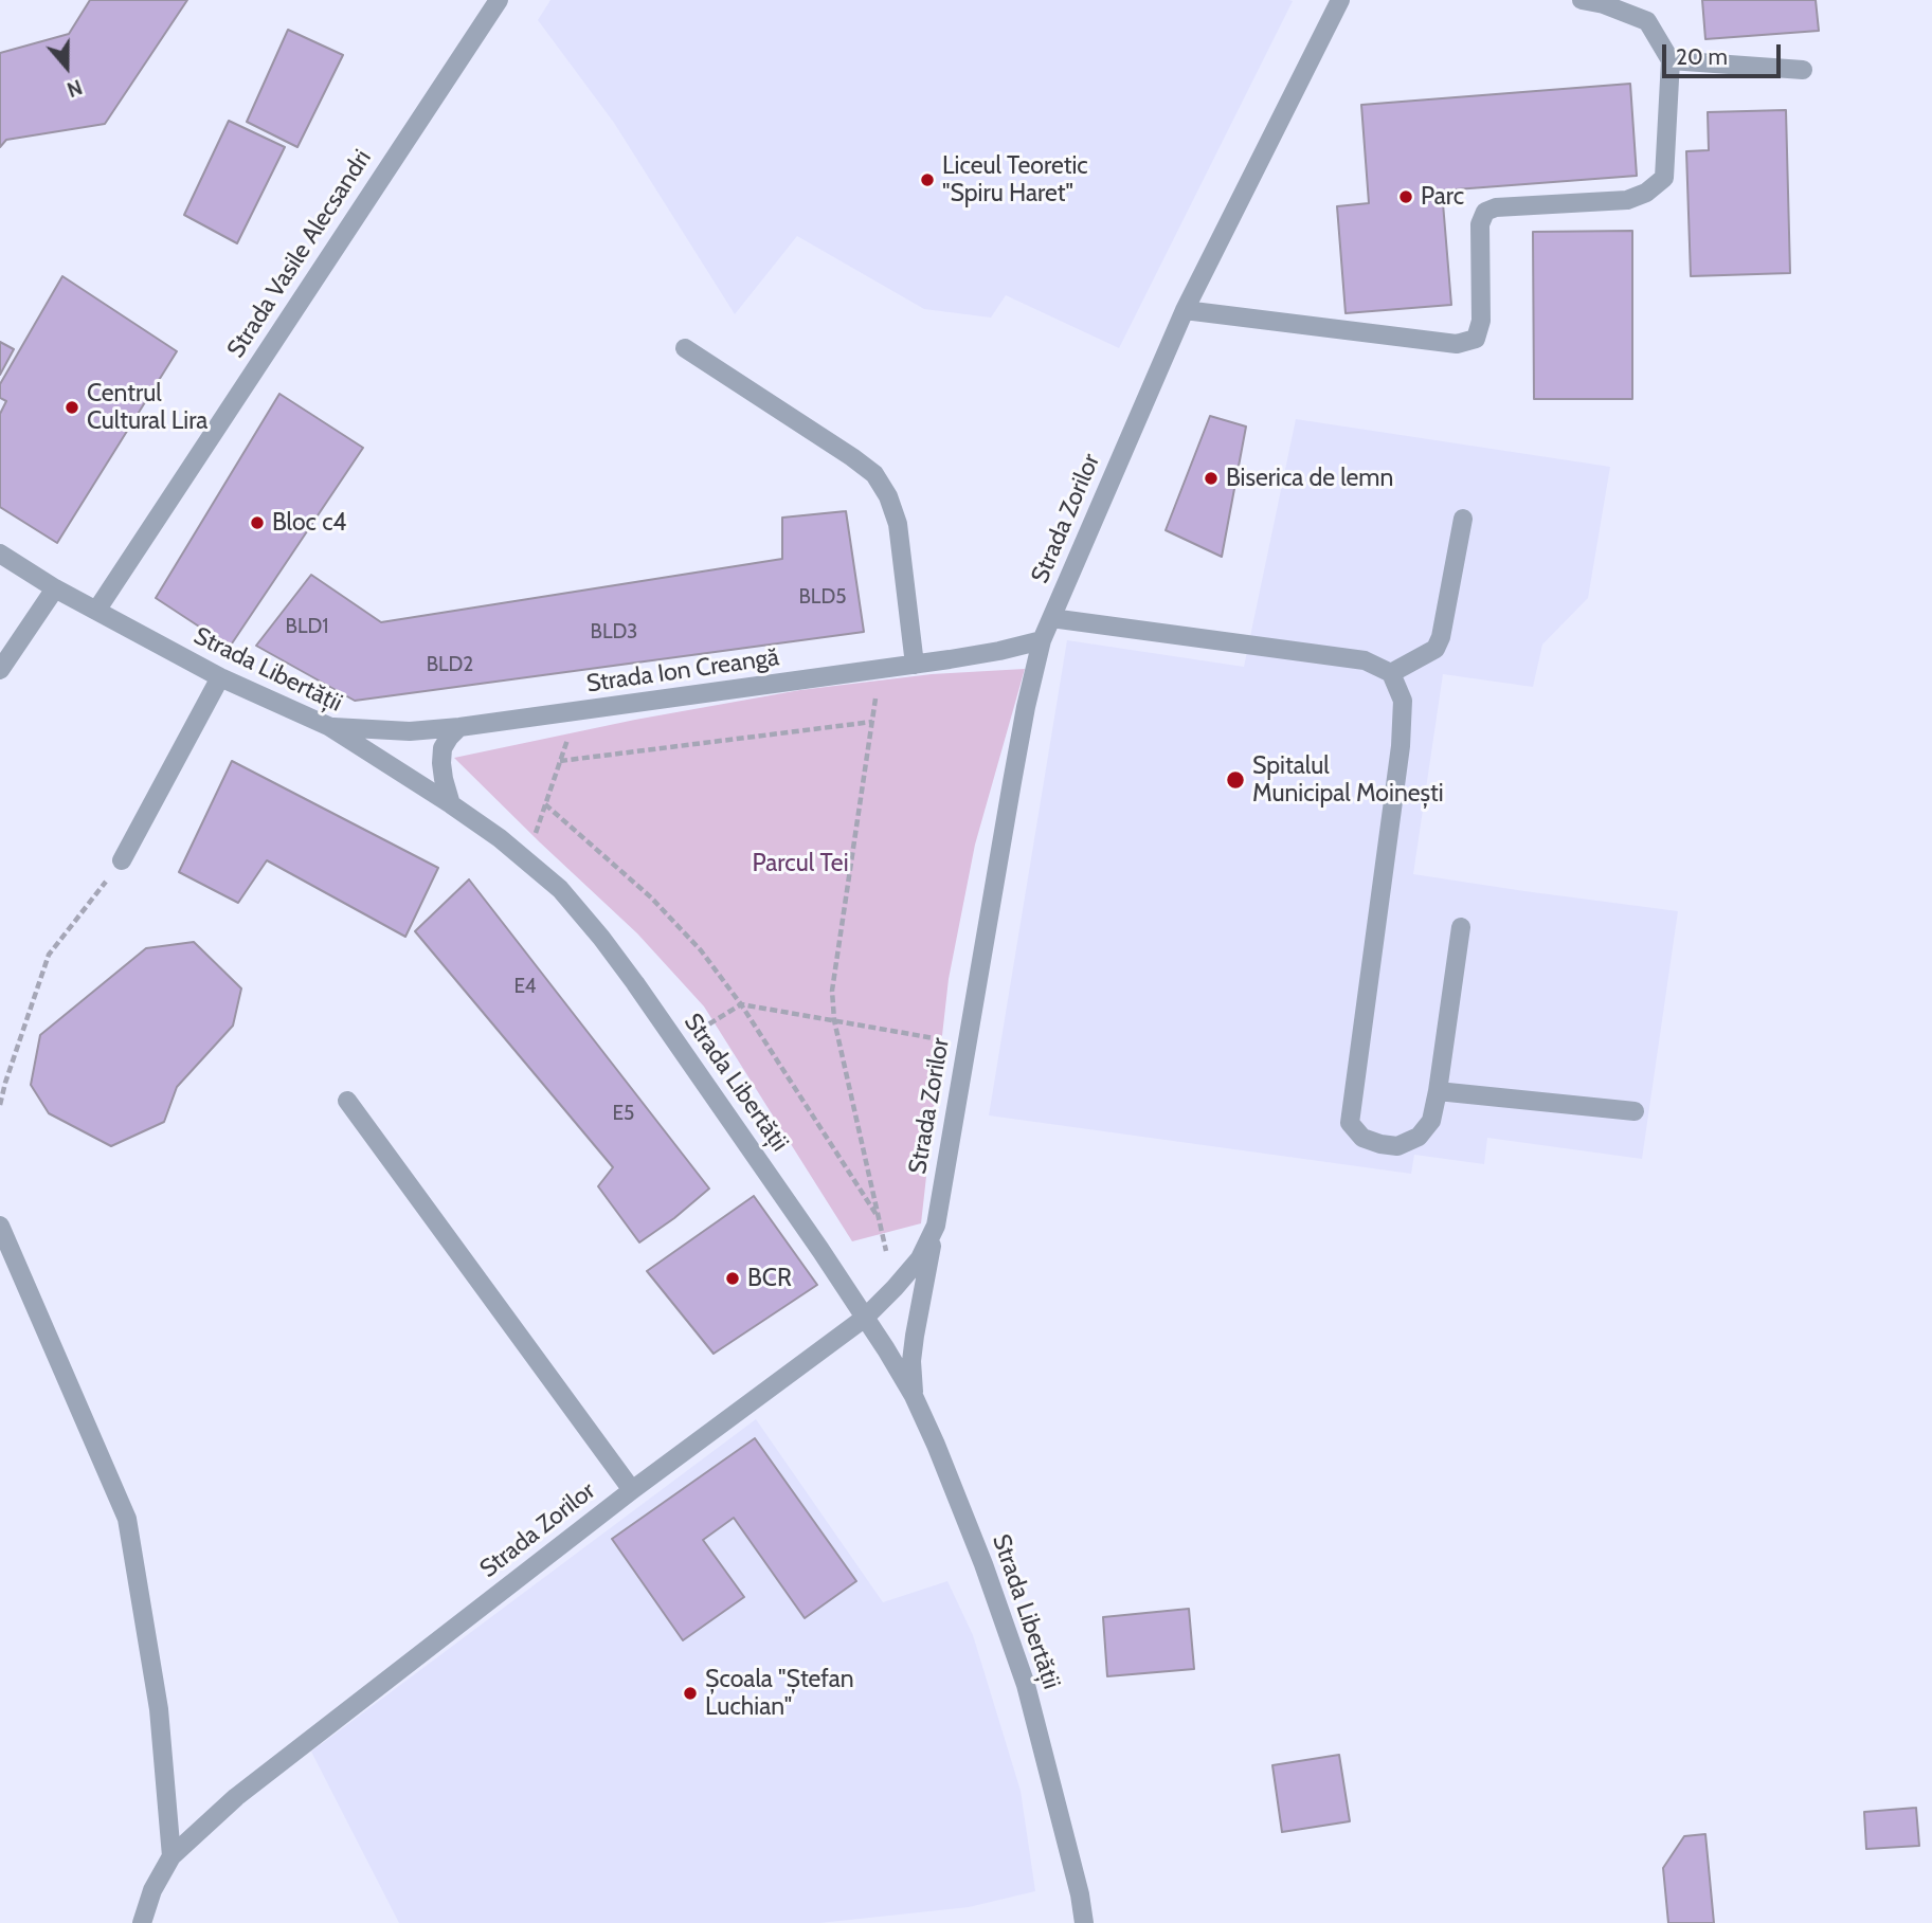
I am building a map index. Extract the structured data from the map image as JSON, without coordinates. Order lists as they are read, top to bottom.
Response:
{
  "streets": {
    "street": [
      "Strada Vasile Alecsandri",
      "Strada Zorilor",
      "Strada Libertății",
      "Strada Ion Creangă"
    ]
  },
  "crossings": [
    ["Strada Vasile Alecsandri", "Strada Libertății"],
    ["Strada Zorilor", "Strada Libertății"],
    ["Strada Zorilor", "Strada Ion Creangă"],
    ["Strada Libertății", "Strada Ion Creangă"]
  ],
  "parks": ["Parcul Tei"],
  "places": [
    "Liceul Teoretic \"Spiru Haret\"",
    "Parc",
    "Centrul Cultural Lira",
    "Biserica de lemn",
    "Bloc c4",
    "Spitalul Municipal Moinești",
    "BCR",
    "Școala \"Ștefan Luchian\""
  ],
  "house_numbers": [
    "BLD5",
    "BLD1",
    "BLD3",
    "BLD2",
    "E4",
    "E5"
  ],
  "scale_bar": "20 m",
  "north": "bottom"
}
